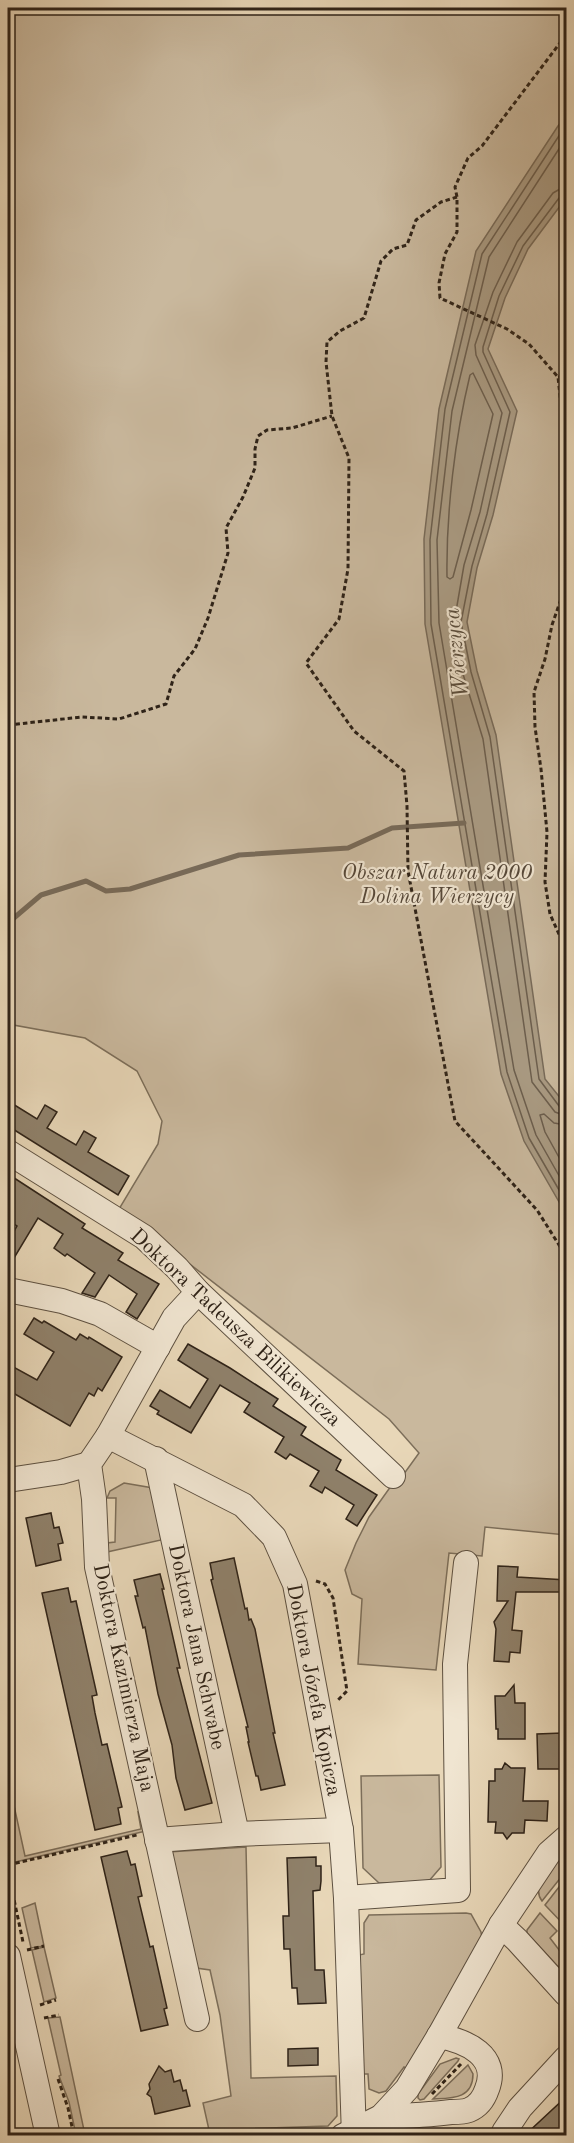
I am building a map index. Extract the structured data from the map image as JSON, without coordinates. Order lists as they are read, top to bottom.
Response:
{
  "streets": {
    "street": [
      "Doktora Tadeusza Bilikiewicza",
      "Doktora Jana Schwabe",
      "Doktora Kazimierza Maja",
      "Doktora Józefa Kopicza"
    ]
  },
  "crossings": [
    ["Doktora Jana Schwabe", "Doktora Józefa Kopicza"]
  ],
  "water": ["Wierzyca"],
  "parks": ["Obszar Natura 2000 Dolina Wierzycy"]
}
